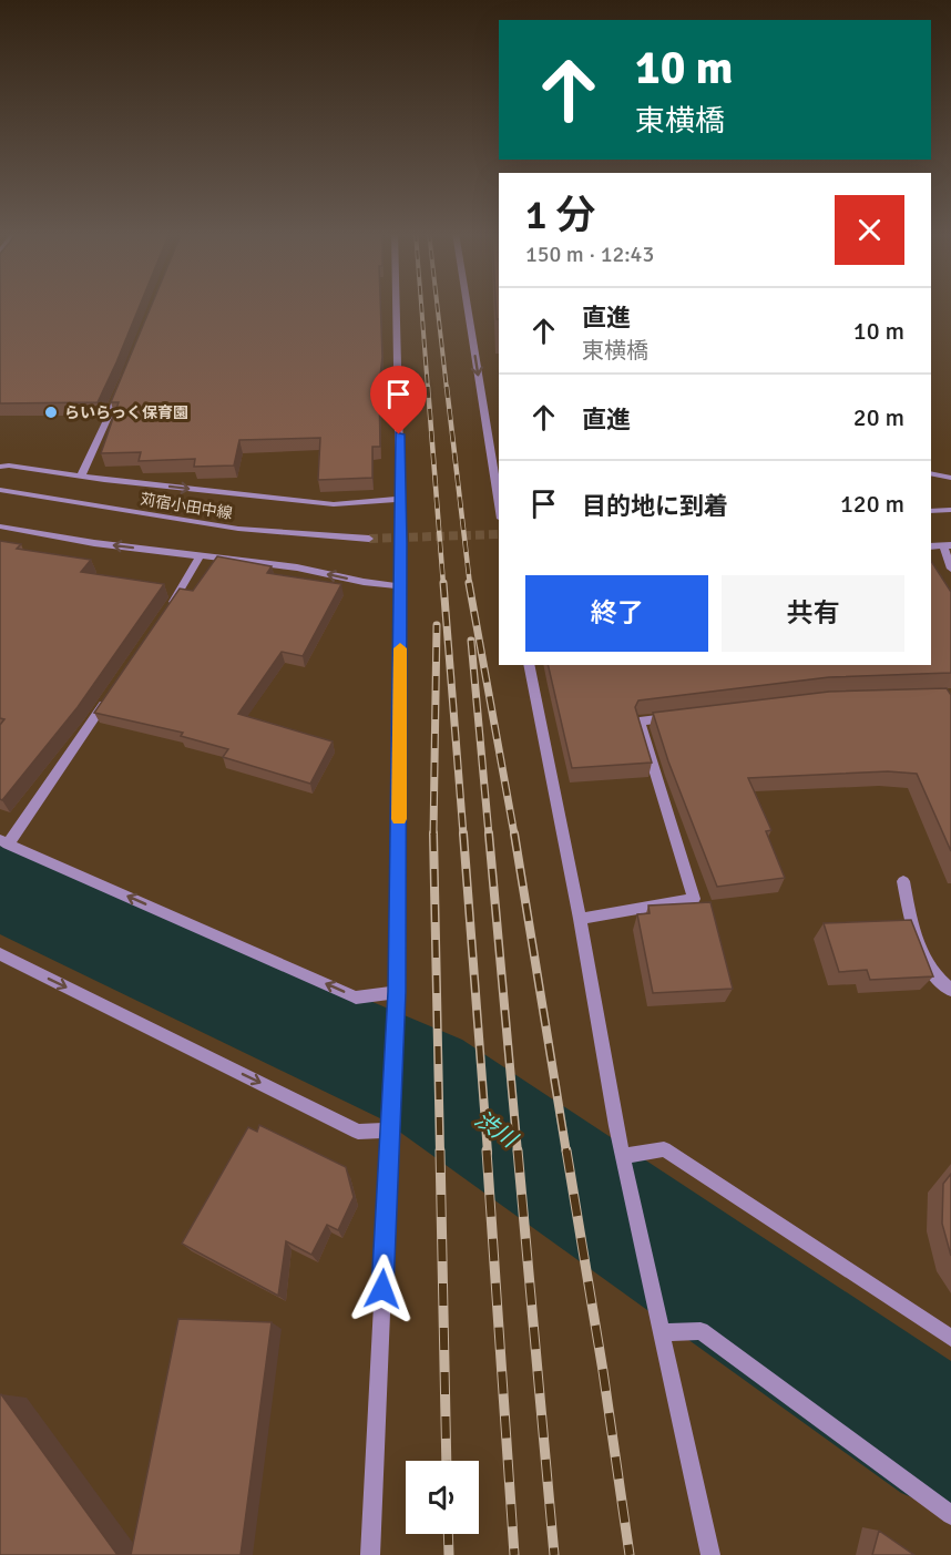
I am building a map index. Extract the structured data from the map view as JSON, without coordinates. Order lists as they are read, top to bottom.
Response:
{
  "streets": {
    "street": ["苅宿小田中線"]
  },
  "water": ["渋川"],
  "places": ["らいらっく保育園"],
  "page": {
    "turn": ["10 m", "東横橋"],
    "heading": ["1 分", "150 m · 12:43"],
    "list": [
      {
        "name": "直進",
        "note": "東横橋",
        "value": "10 m"
      },
      {
        "name": "直進",
        "value": "20 m"
      },
      {
        "name": "目的地に到着",
        "value": "120 m"
      }
    ],
    "buttons": ["終了", "共有"]
  }
}
